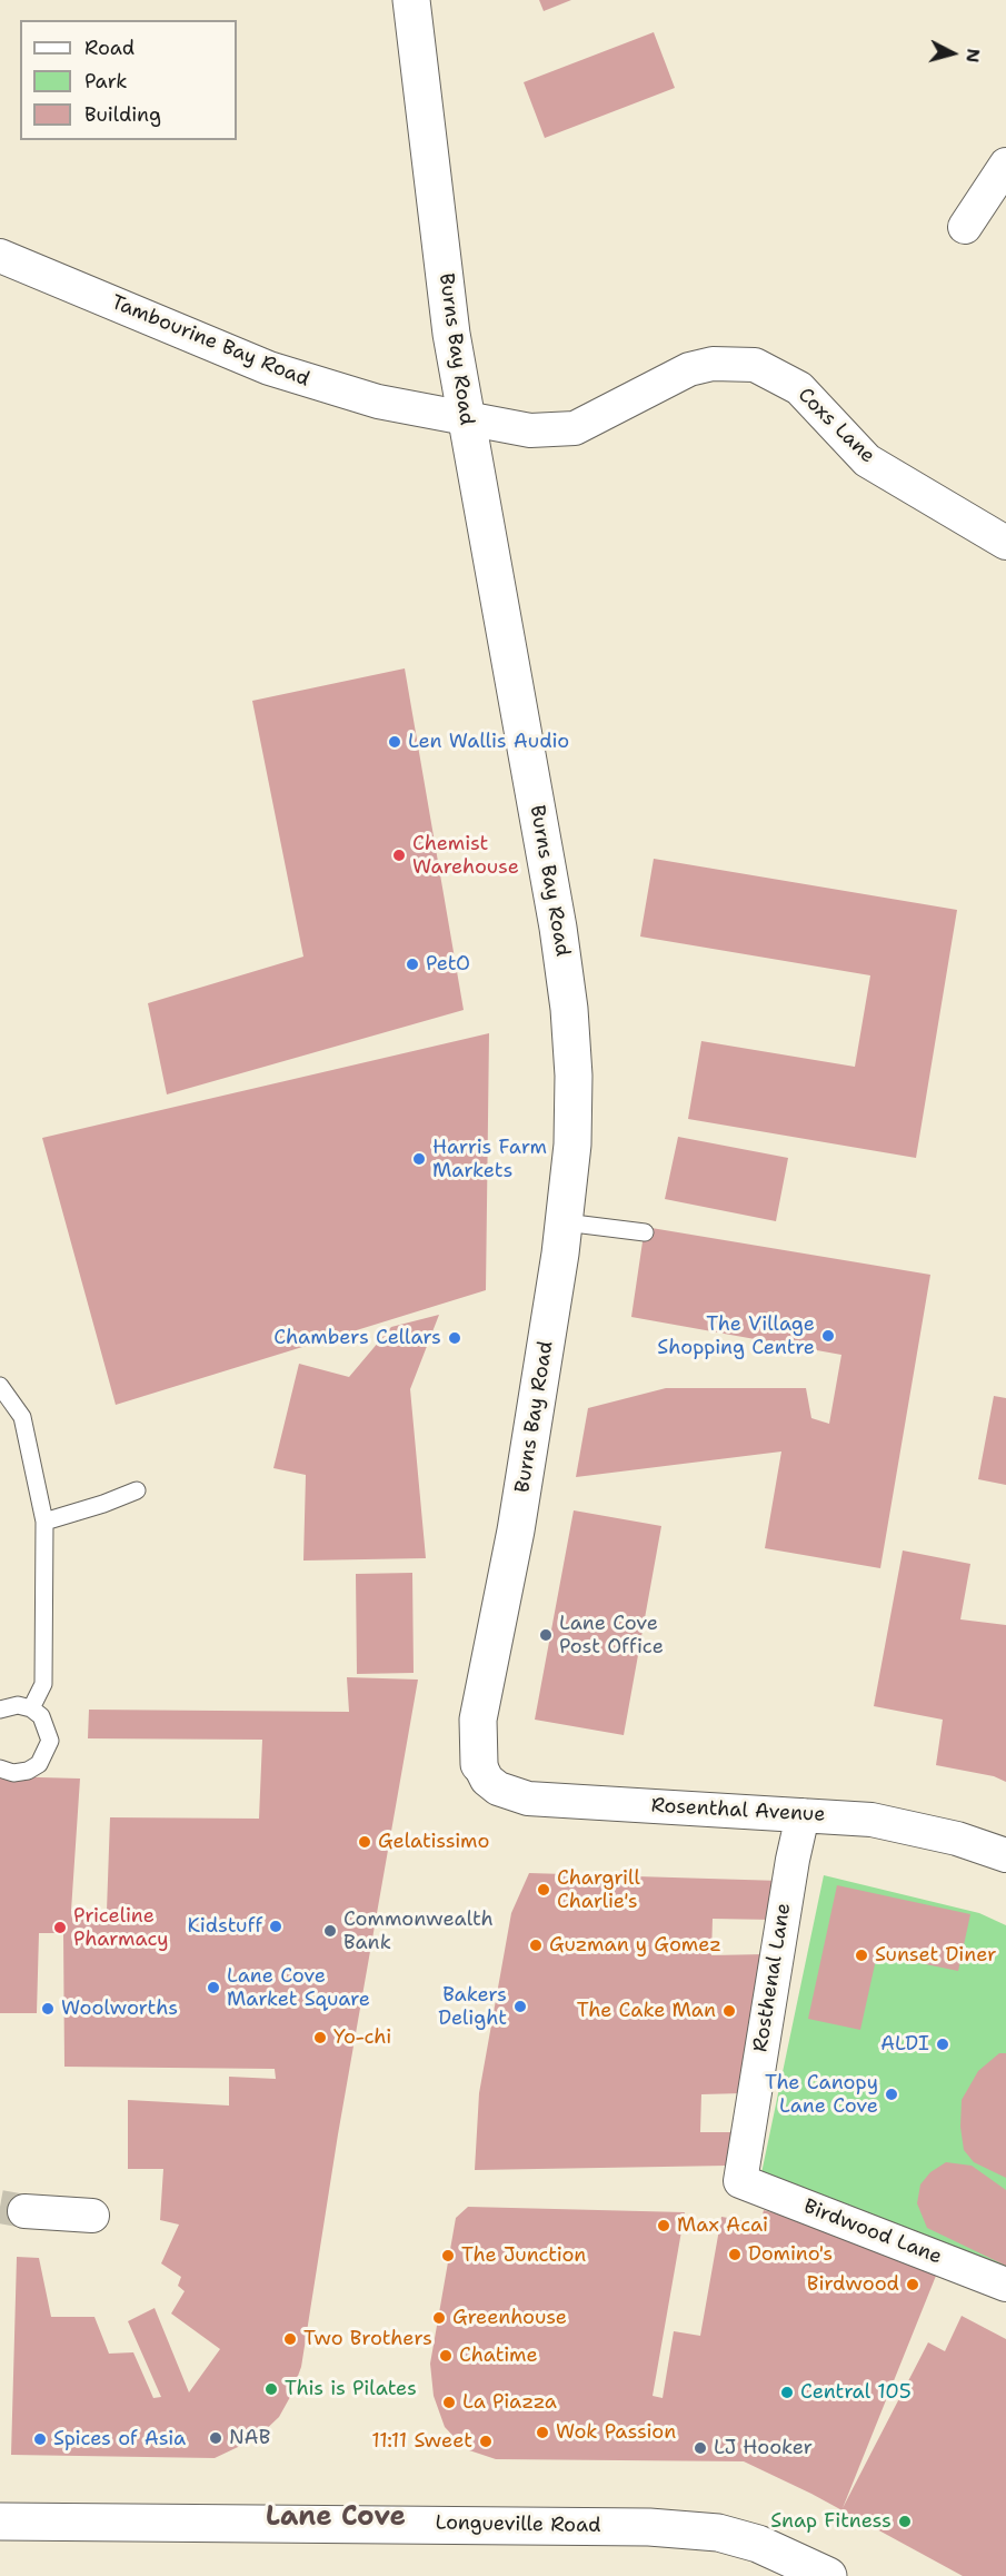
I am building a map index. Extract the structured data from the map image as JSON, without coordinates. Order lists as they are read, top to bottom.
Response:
{
  "streets": {
    "street": [
      "Tambourine Bay Road",
      "Burns Bay Road",
      "Coxs Lane",
      "Rosenthal Avenue",
      "Rosthenal Lane",
      "Birdwood Lane",
      "Longueville Road"
    ]
  },
  "crossings": [
    ["Tambourine Bay Road", "Burns Bay Road"],
    ["Tambourine Bay Road", "Coxs Lane"],
    ["Burns Bay Road", "Coxs Lane"],
    ["Burns Bay Road", "Rosenthal Avenue"],
    ["Rosenthal Avenue", "Rosthenal Lane"],
    ["Rosthenal Lane", "Birdwood Lane"]
  ],
  "districts": ["Lane Cove"],
  "places": [
    "Len Wallis Audio",
    "Chemist Warehouse",
    "PetO",
    "Harris Farm Markets",
    "The Village Shopping Centre",
    "Chambers Cellars",
    "Lane Cove Post Office",
    "Gelatissimo",
    "Chargrill Charlie's",
    "Kidstuff",
    "Priceline Pharmacy",
    "Commonwealth Bank",
    "Guzman y Gomez",
    "Sunset Diner",
    "Lane Cove Market Square",
    "Bakers Delight",
    "Woolworths",
    "The Cake Man",
    "Yo-chi",
    "ALDI",
    "The Canopy Lane Cove",
    "Max Acai",
    "Domino's",
    "The Junction",
    "Birdwood",
    "Greenhouse",
    "Two Brothers",
    "Chatime",
    "This is Pilates",
    "Central 105",
    "La Piazza",
    "Wok Passion",
    "NAB",
    "Spices of Asia",
    "11:11 Sweet",
    "LJ Hooker",
    "Snap Fitness"
  ],
  "legend": ["Road", "Park", "Building"],
  "north": "right"
}
